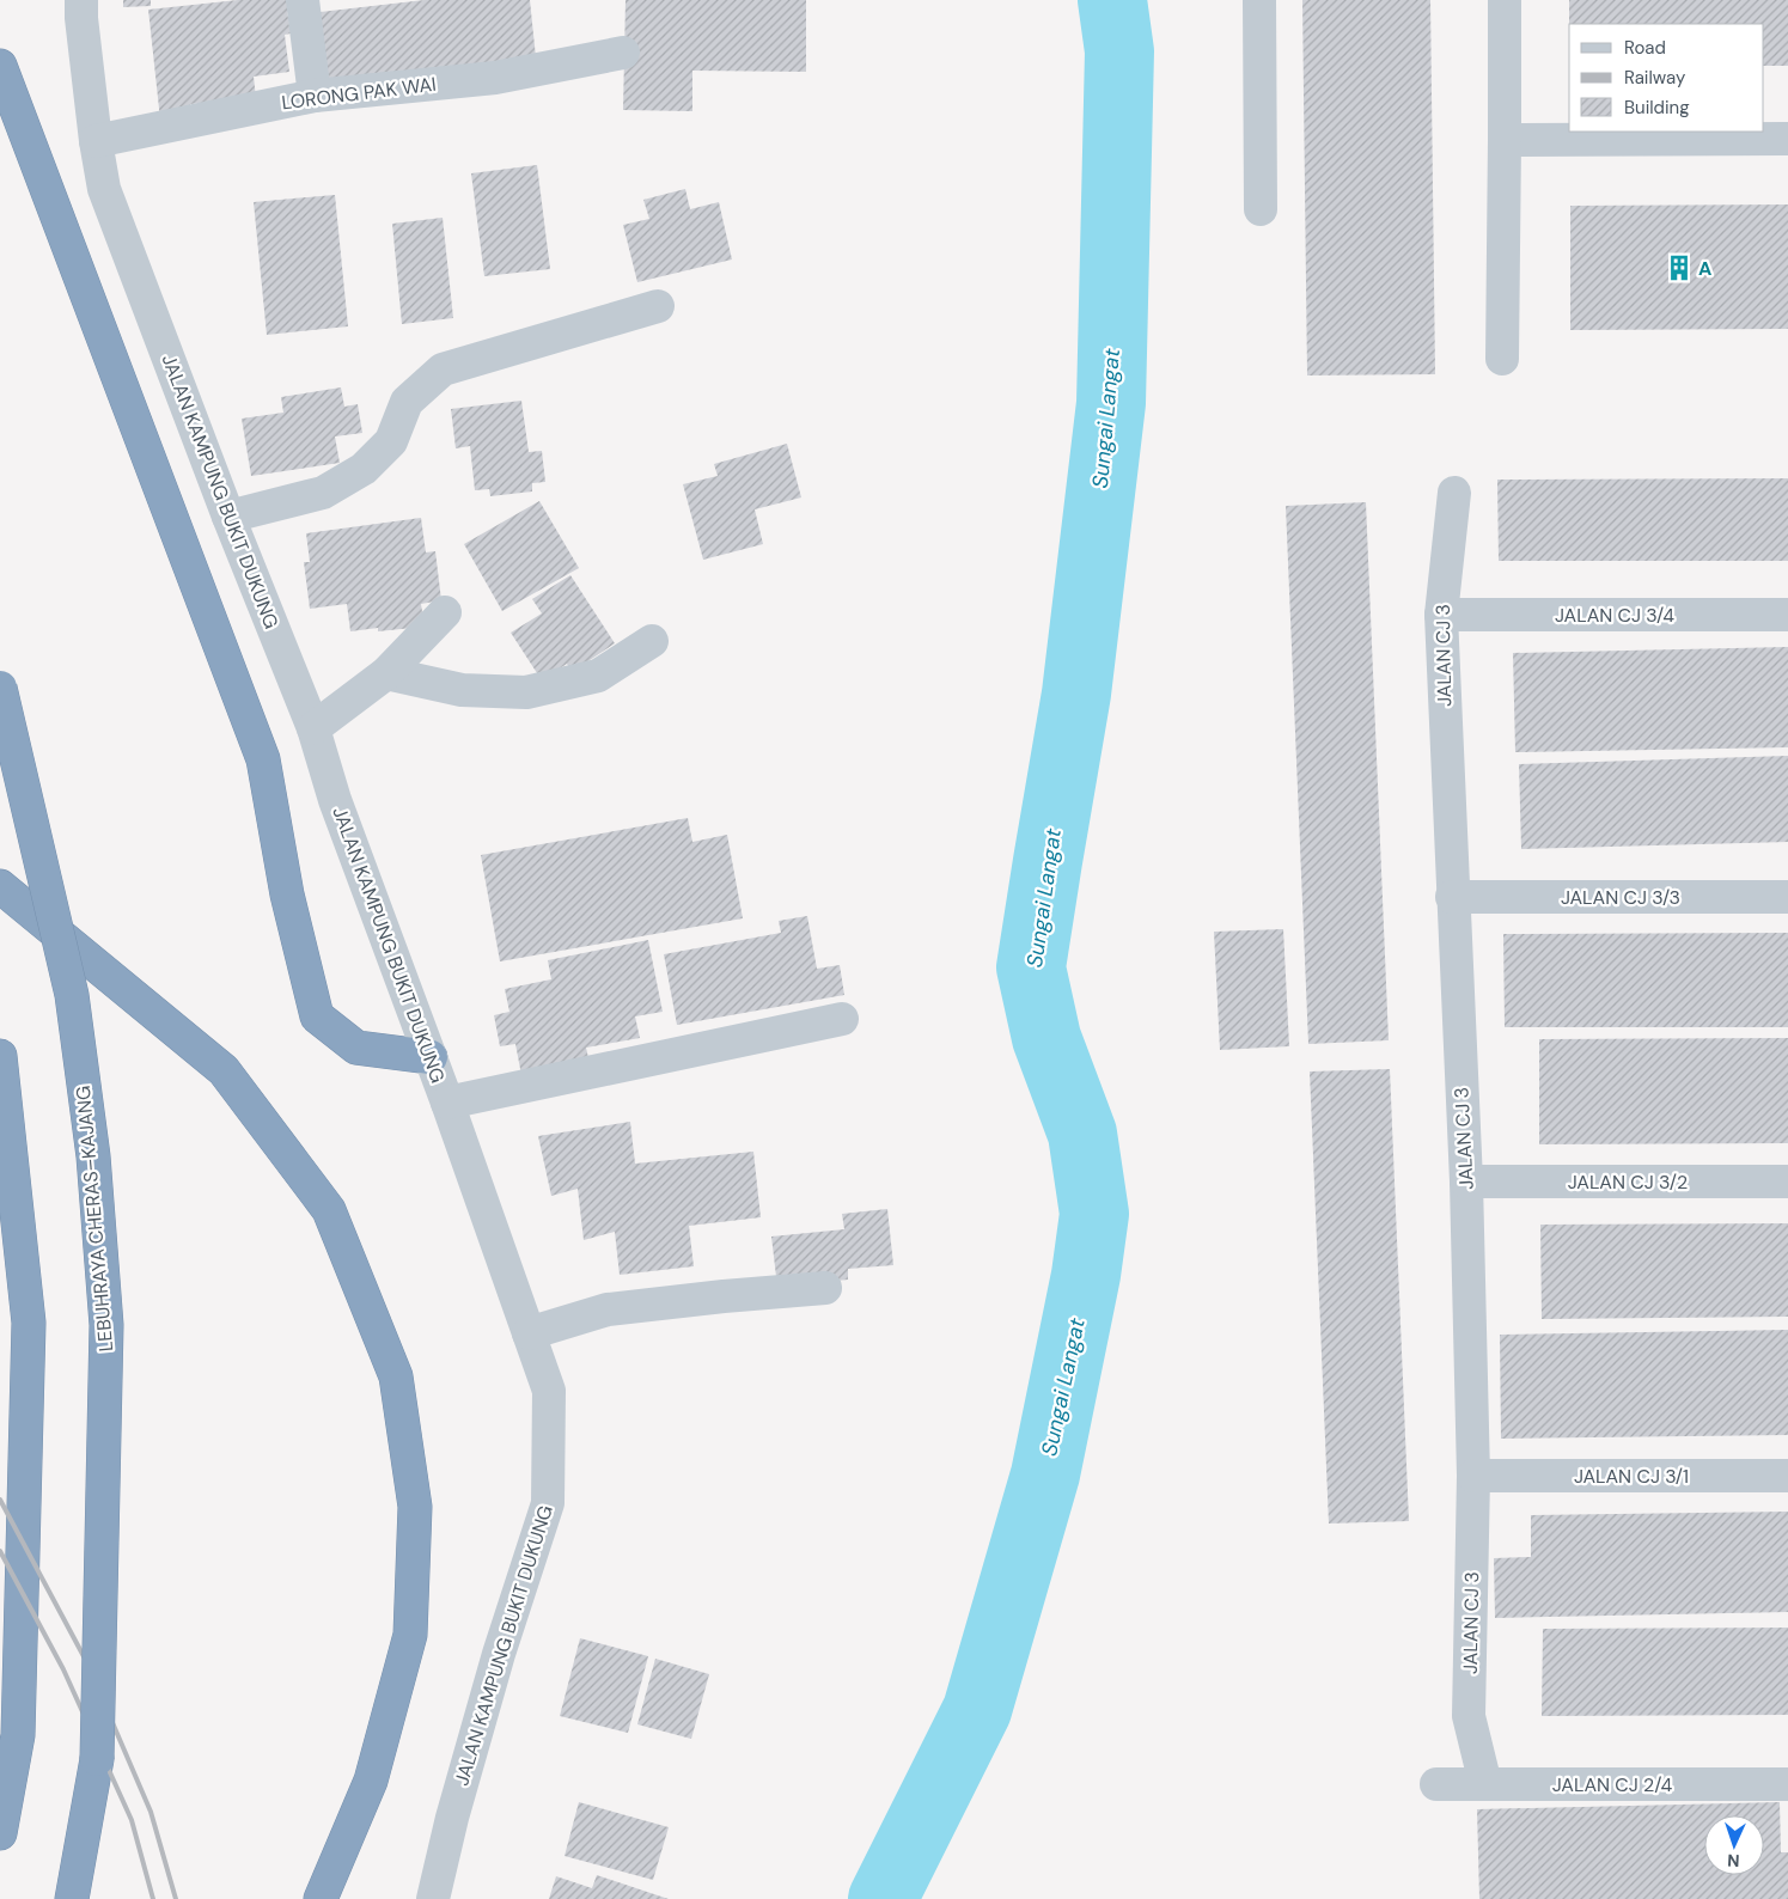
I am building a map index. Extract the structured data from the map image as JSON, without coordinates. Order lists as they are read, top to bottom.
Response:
{
  "streets": {
    "highway": ["LEBUHRAYA CHERAS–KAJANG"],
    "street": [
      "LORONG PAK WAI",
      "JALAN KAMPUNG BUKIT DUKUNG",
      "JALAN CJ 3/4",
      "JALAN CJ 3",
      "JALAN CJ 3/3",
      "JALAN CJ 3/2",
      "JALAN CJ 3/1",
      "JALAN CJ 2/4"
    ]
  },
  "crossings": [
    ["LORONG PAK WAI", "JALAN KAMPUNG BUKIT DUKUNG"],
    ["JALAN CJ 3/4", "JALAN CJ 3"],
    ["JALAN CJ 3", "JALAN CJ 3/3"],
    ["JALAN CJ 3", "JALAN CJ 3/2"],
    ["JALAN CJ 3", "JALAN CJ 3/1"],
    ["JALAN CJ 3", "JALAN CJ 2/4"]
  ],
  "water": ["Sungai Langat"],
  "places": {
    "building": ["A"]
  },
  "legend": ["Road", "Railway", "Building"],
  "north": "bottom"
}
